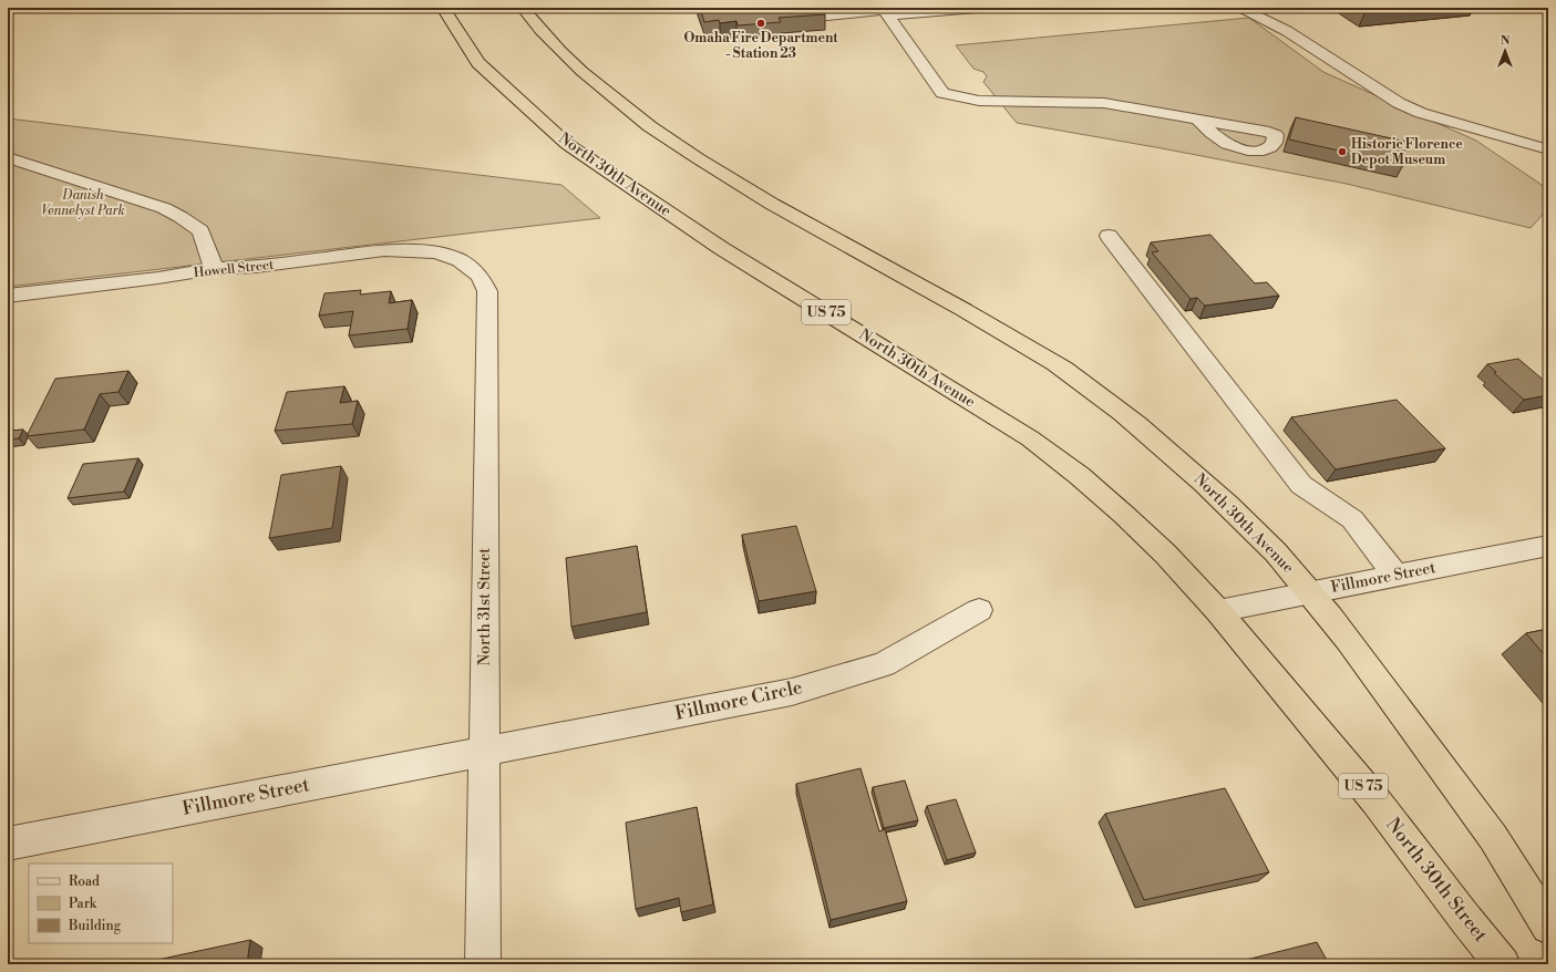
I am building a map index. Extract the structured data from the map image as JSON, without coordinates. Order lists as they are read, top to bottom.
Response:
{
  "streets": {
    "highway": ["North 30th Avenue", "US 75", "North 30th Street"],
    "street": [
      "Howell Street",
      "Fillmore Street",
      "North 31st Street",
      "Fillmore Circle"
    ]
  },
  "crossings": [
    ["North 30th Avenue", "Fillmore Street"],
    ["North 30th Avenue", "North 30th Street"],
    ["Howell Street", "North 31st Street"],
    ["Fillmore Street", "North 31st Street"],
    ["Fillmore Street", "Fillmore Circle"],
    ["Fillmore Street", "North 30th Street"],
    ["North 31st Street", "Fillmore Circle"]
  ],
  "parks": ["Danish Vennelyst Park"],
  "places": ["Omaha Fire Department - Station 23", "Historic Florence Depot Museum"],
  "legend": ["Road", "Park", "Building"],
  "north": "top"
}
